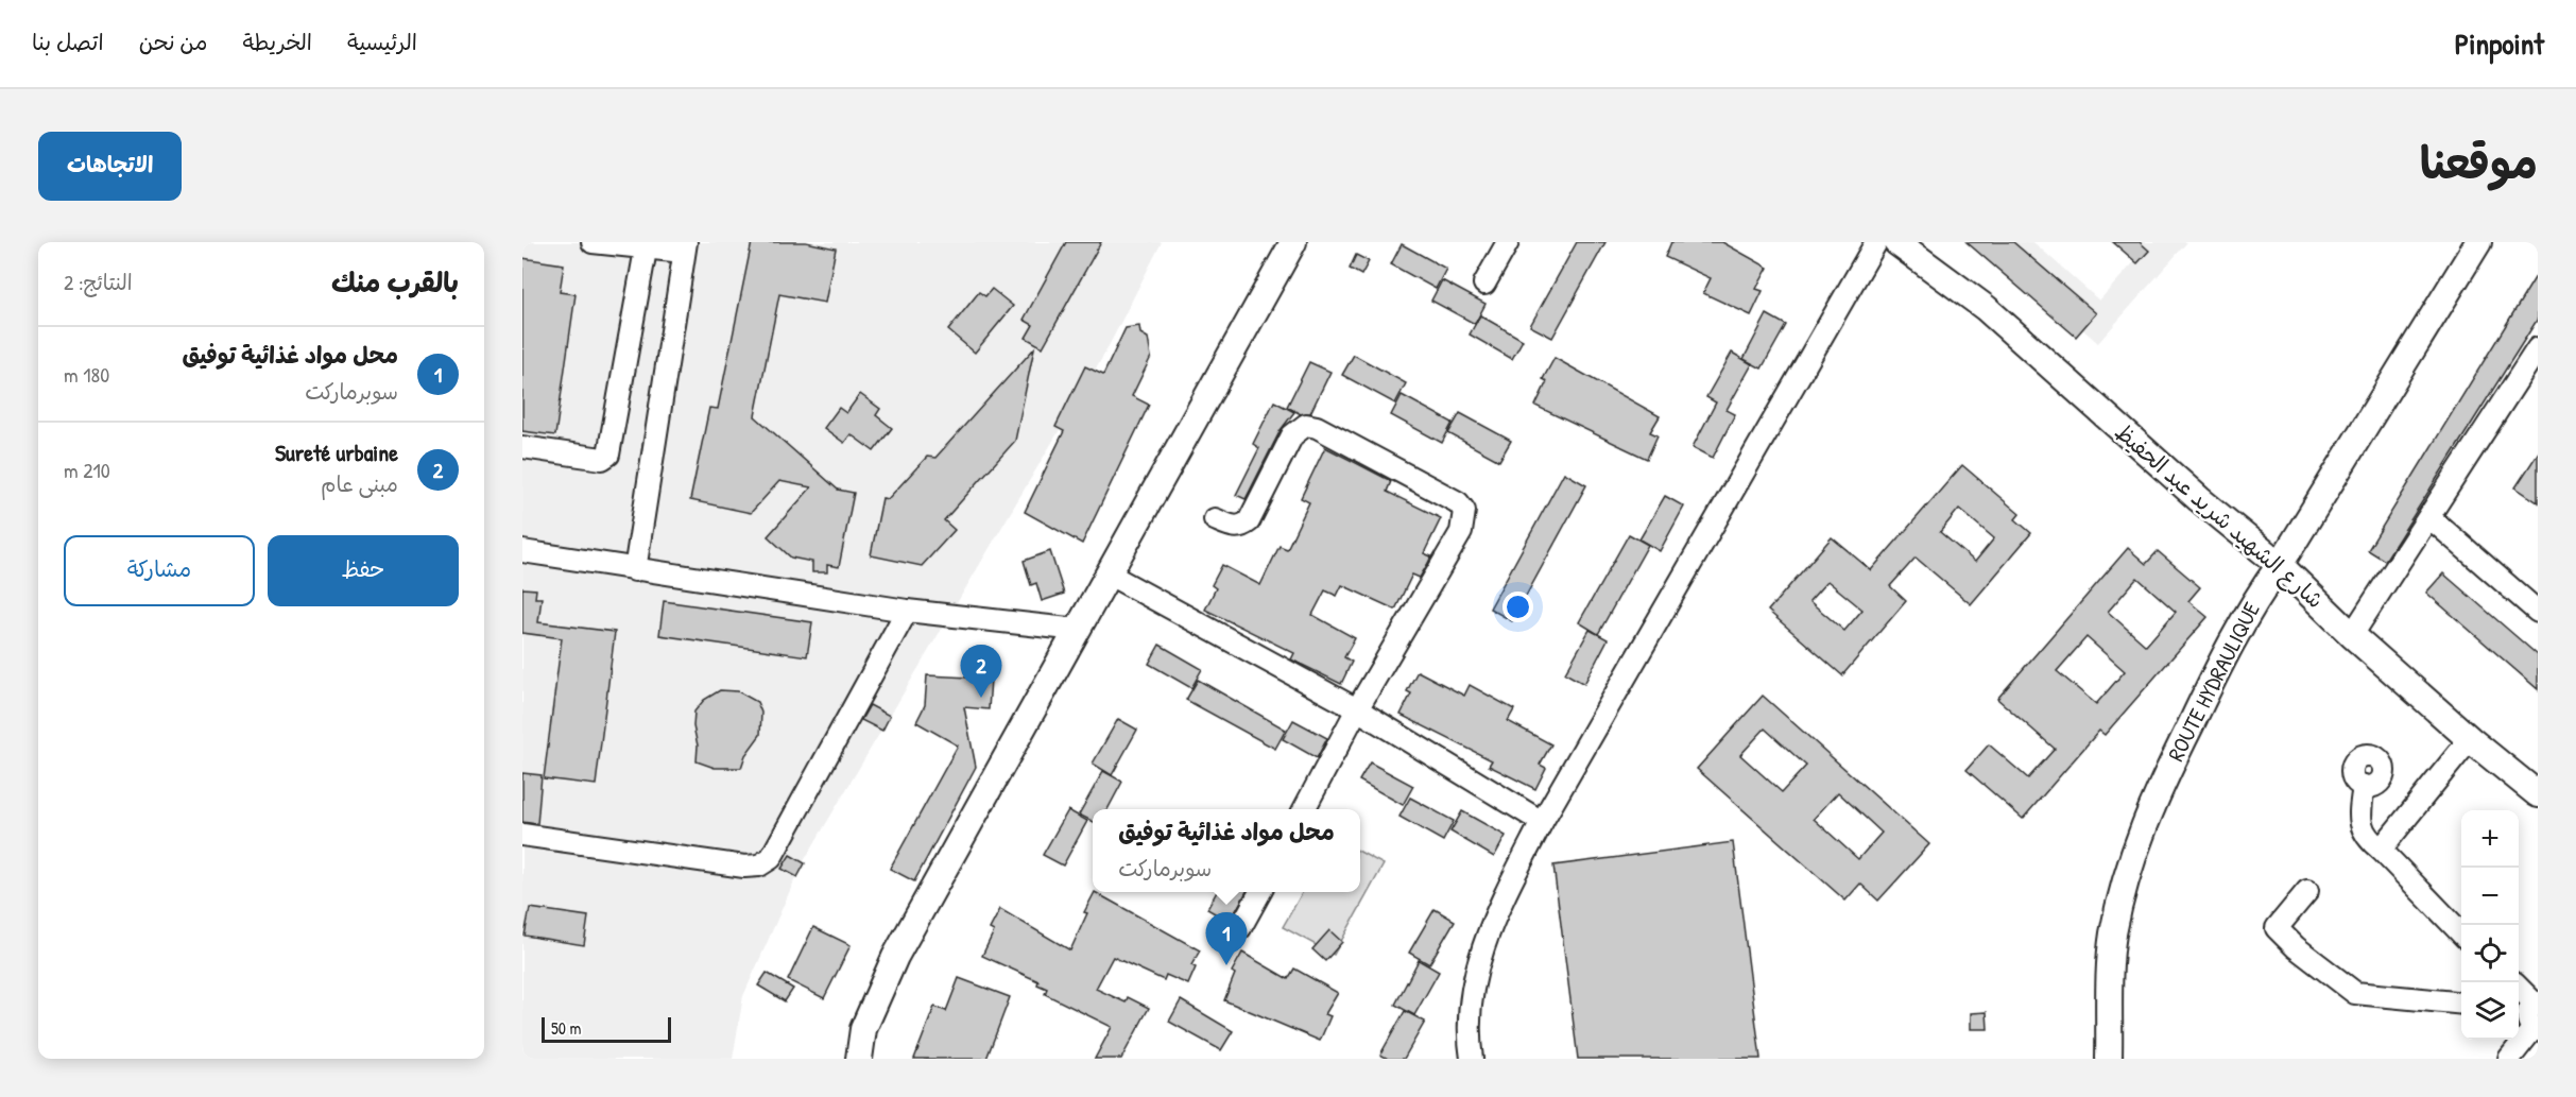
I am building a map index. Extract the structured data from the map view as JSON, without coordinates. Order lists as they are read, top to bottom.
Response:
{
  "streets": {
    "main road": ["شارع الشهيد شريد عبد الحفيظ", "ROUTE HYDRAULIQUE"]
  },
  "crossings": [
    ["شارع الشهيد شريد عبد الحفيظ", "ROUTE HYDRAULIQUE"]
  ],
  "scale_bar": "50 m",
  "page": {
    "header": "Pinpoint",
    "nav": [
      "الرئيسية",
      "الخريطة",
      "من نحن",
      "اتصل بنا"
    ],
    "title": "موقعنا",
    "buttons": [
      "الاتجاهات",
      ["حفظ", "مشاركة"]
    ],
    "heading": ["بالقرب منك", "النتائج: 2"],
    "list": [
      {
        "mark": "1",
        "name": "محل مواد غذائية توفيق",
        "note": "سوبرماركت",
        "value": "180 m"
      },
      {
        "mark": "2",
        "name": "Sureté urbaine",
        "note": "مبنى عام",
        "value": "210 m"
      }
    ],
    "pins": ["2", "1"],
    "popup": ["محل مواد غذائية توفيق", "سوبرماركت"],
    "map_buttons": ["+", "−"],
    "scale": "50 m"
  }
}
